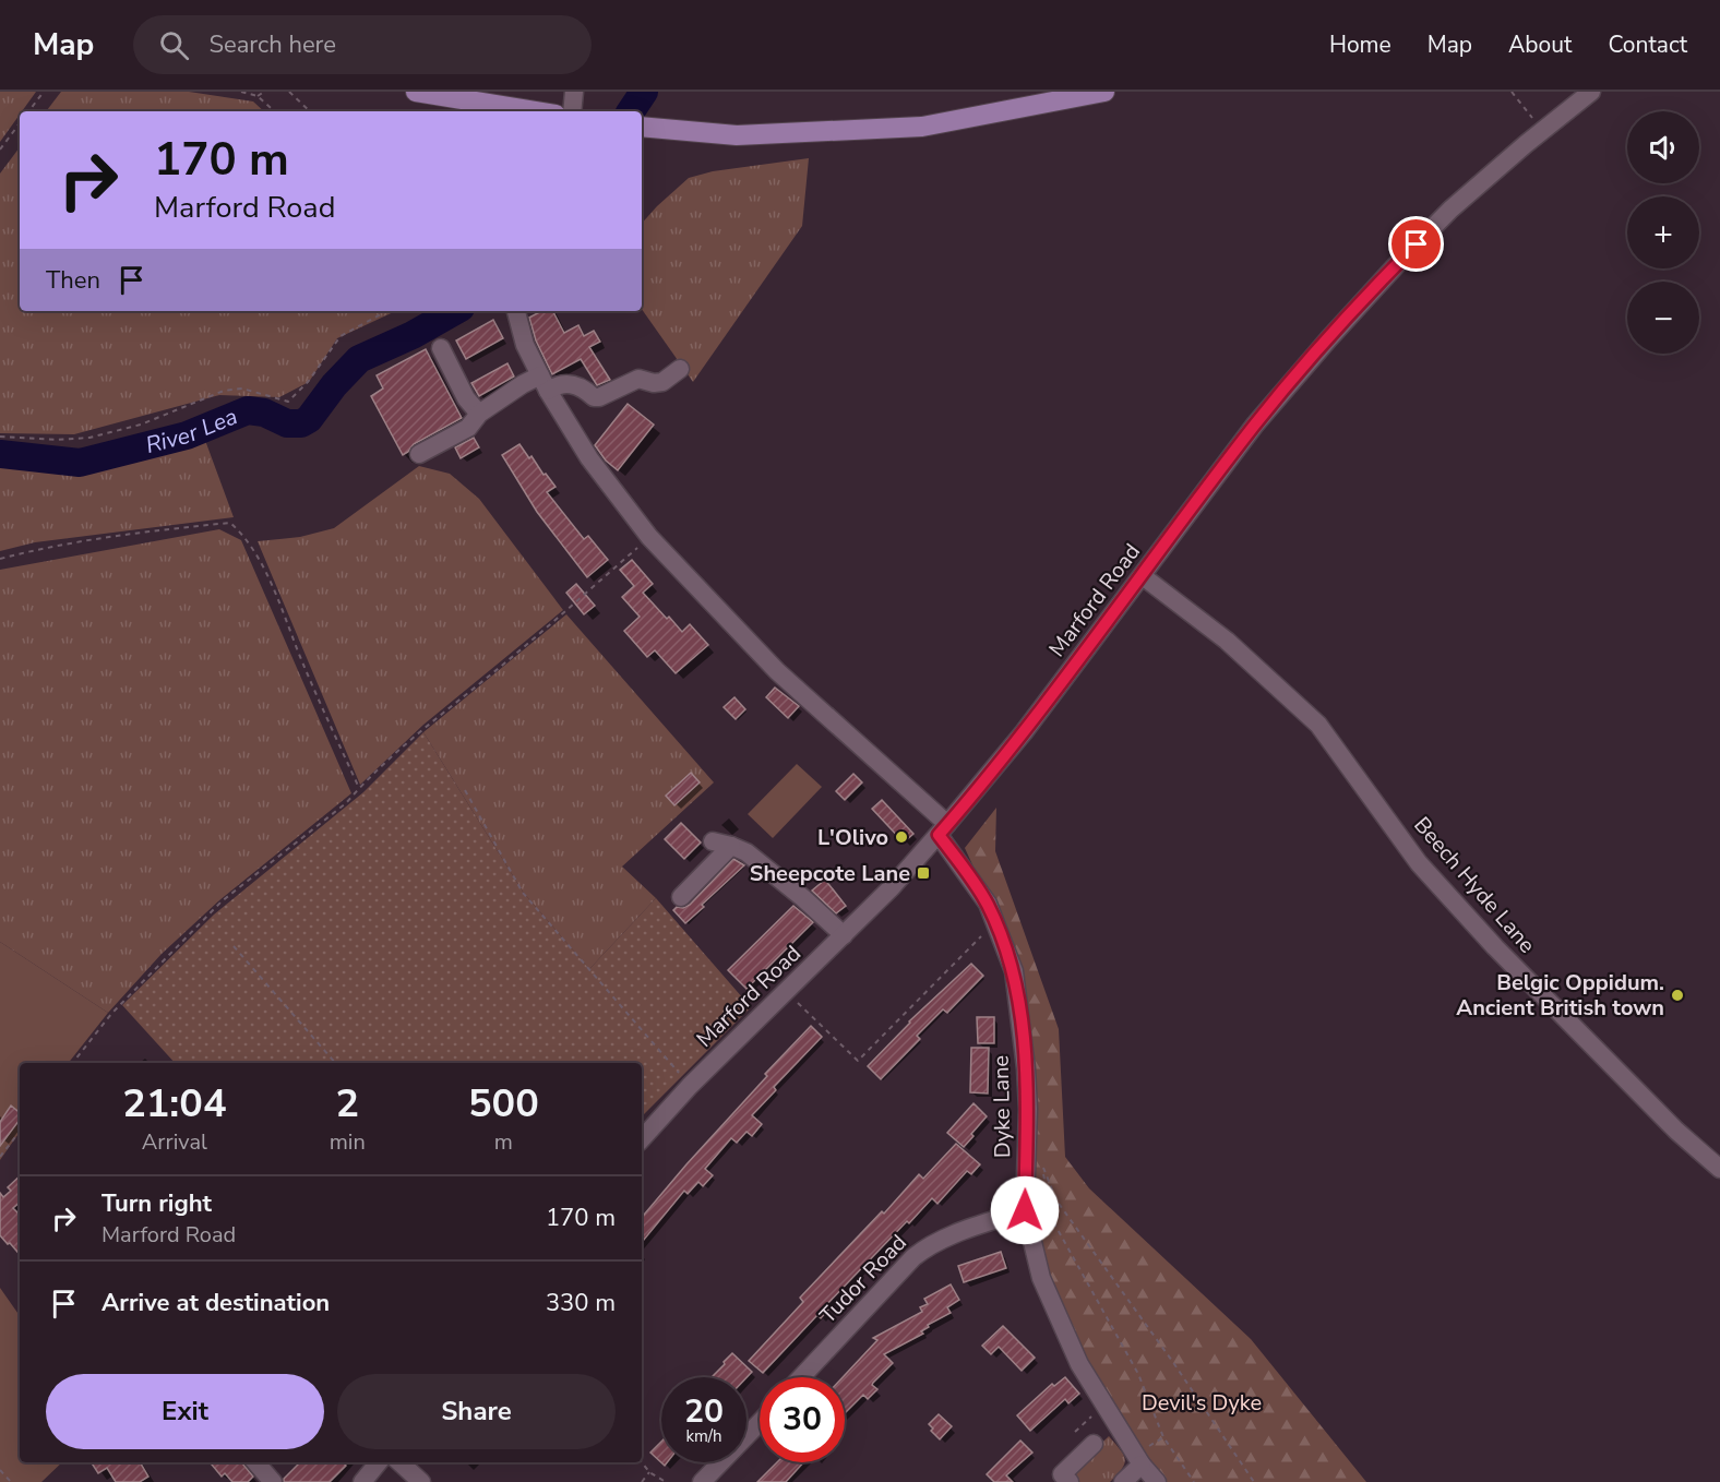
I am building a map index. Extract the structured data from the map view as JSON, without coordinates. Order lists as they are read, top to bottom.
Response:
{
  "streets": {
    "street": [
      "Marford Road",
      "Beech Hyde Lane",
      "Dyke Lane",
      "Tudor Road"
    ]
  },
  "crossings": [
    ["Marford Road", "Beech Hyde Lane"],
    ["Marford Road", "Dyke Lane"],
    ["Dyke Lane", "Tudor Road"]
  ],
  "water": ["River Lea"],
  "parks": ["Devil's Dyke"],
  "places": {
    "other": ["L'Olivo", "Belgic Oppidum. Ancient British town"],
    "transit": ["Sheepcote Lane"]
  },
  "page": {
    "header": "Map",
    "search": "Search here",
    "nav": [
      "Home",
      "Map",
      "About",
      "Contact"
    ],
    "map_buttons": ["+", "−"],
    "turn": ["170 m", "Marford Road"],
    "then": "Then",
    "eta": [
      "21:04",
      "Arrival",
      "2",
      "min",
      "500",
      "m"
    ],
    "list": [
      {
        "name": "Turn right",
        "note": "Marford Road",
        "value": "170 m"
      },
      {
        "name": "Arrive at destination",
        "value": "330 m"
      }
    ],
    "buttons": ["Exit", "Share"],
    "speed": "20 km/h",
    "limit": "30"
  }
}
